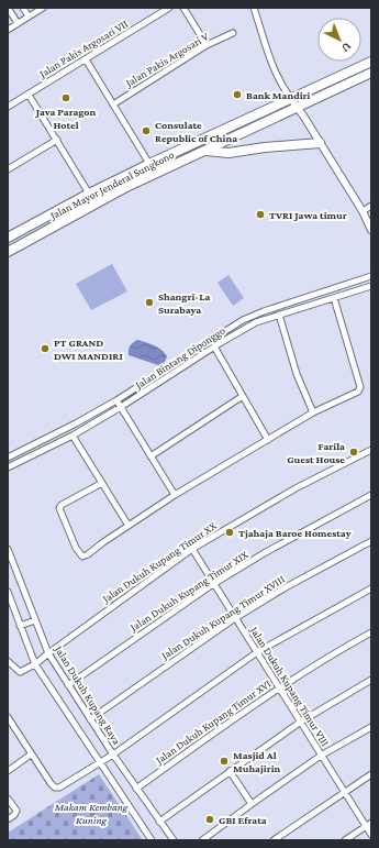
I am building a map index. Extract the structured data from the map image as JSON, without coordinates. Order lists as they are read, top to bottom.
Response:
{
  "streets": {
    "main road": ["Jalan Mayor Jenderal Sungkono"],
    "street": [
      "Jalan Pakis Argosari VII",
      "Jalan Pakis Argosari V",
      "Jalan Bintang Diponggo",
      "Jalan Dukuh Kupang Timur XX",
      "Jalan Dukuh Kupang Timur XIX",
      "Jalan Dukuh Kupang Timur XVIII",
      "Jalan Dukuh Kupang Timur VIII",
      "Jalan Dukuh Kupang Raya",
      "Jalan Dukuh Kupang Timur XVI"
    ]
  },
  "crossings": [
    ["Jalan Dukuh Kupang Timur XX", "Jalan Dukuh Kupang Timur VIII"],
    ["Jalan Dukuh Kupang Timur XX", "Jalan Dukuh Kupang Raya"],
    ["Jalan Dukuh Kupang Timur XIX", "Jalan Dukuh Kupang Timur VIII"],
    ["Jalan Dukuh Kupang Timur XIX", "Jalan Dukuh Kupang Raya"],
    ["Jalan Dukuh Kupang Timur XVIII", "Jalan Dukuh Kupang Timur VIII"],
    ["Jalan Dukuh Kupang Timur XVIII", "Jalan Dukuh Kupang Raya"],
    ["Jalan Dukuh Kupang Timur VIII", "Jalan Dukuh Kupang Timur XVI"],
    ["Jalan Dukuh Kupang Raya", "Jalan Dukuh Kupang Timur XVI"]
  ],
  "parks": ["Makam Kembang Kuning"],
  "places": [
    "Bank Mandiri",
    "Java Paragon Hotel",
    "Consulate Republic of China",
    "TVRI Jawa timur",
    "Shangri-La Surabaya",
    "PT GRAND DWI MANDIRI",
    "Farila Guest House",
    "Tjahaja Baroe Homestay",
    "Masjid Al Muhajirin",
    "GBI Efrata"
  ],
  "north": "bottom right"
}
